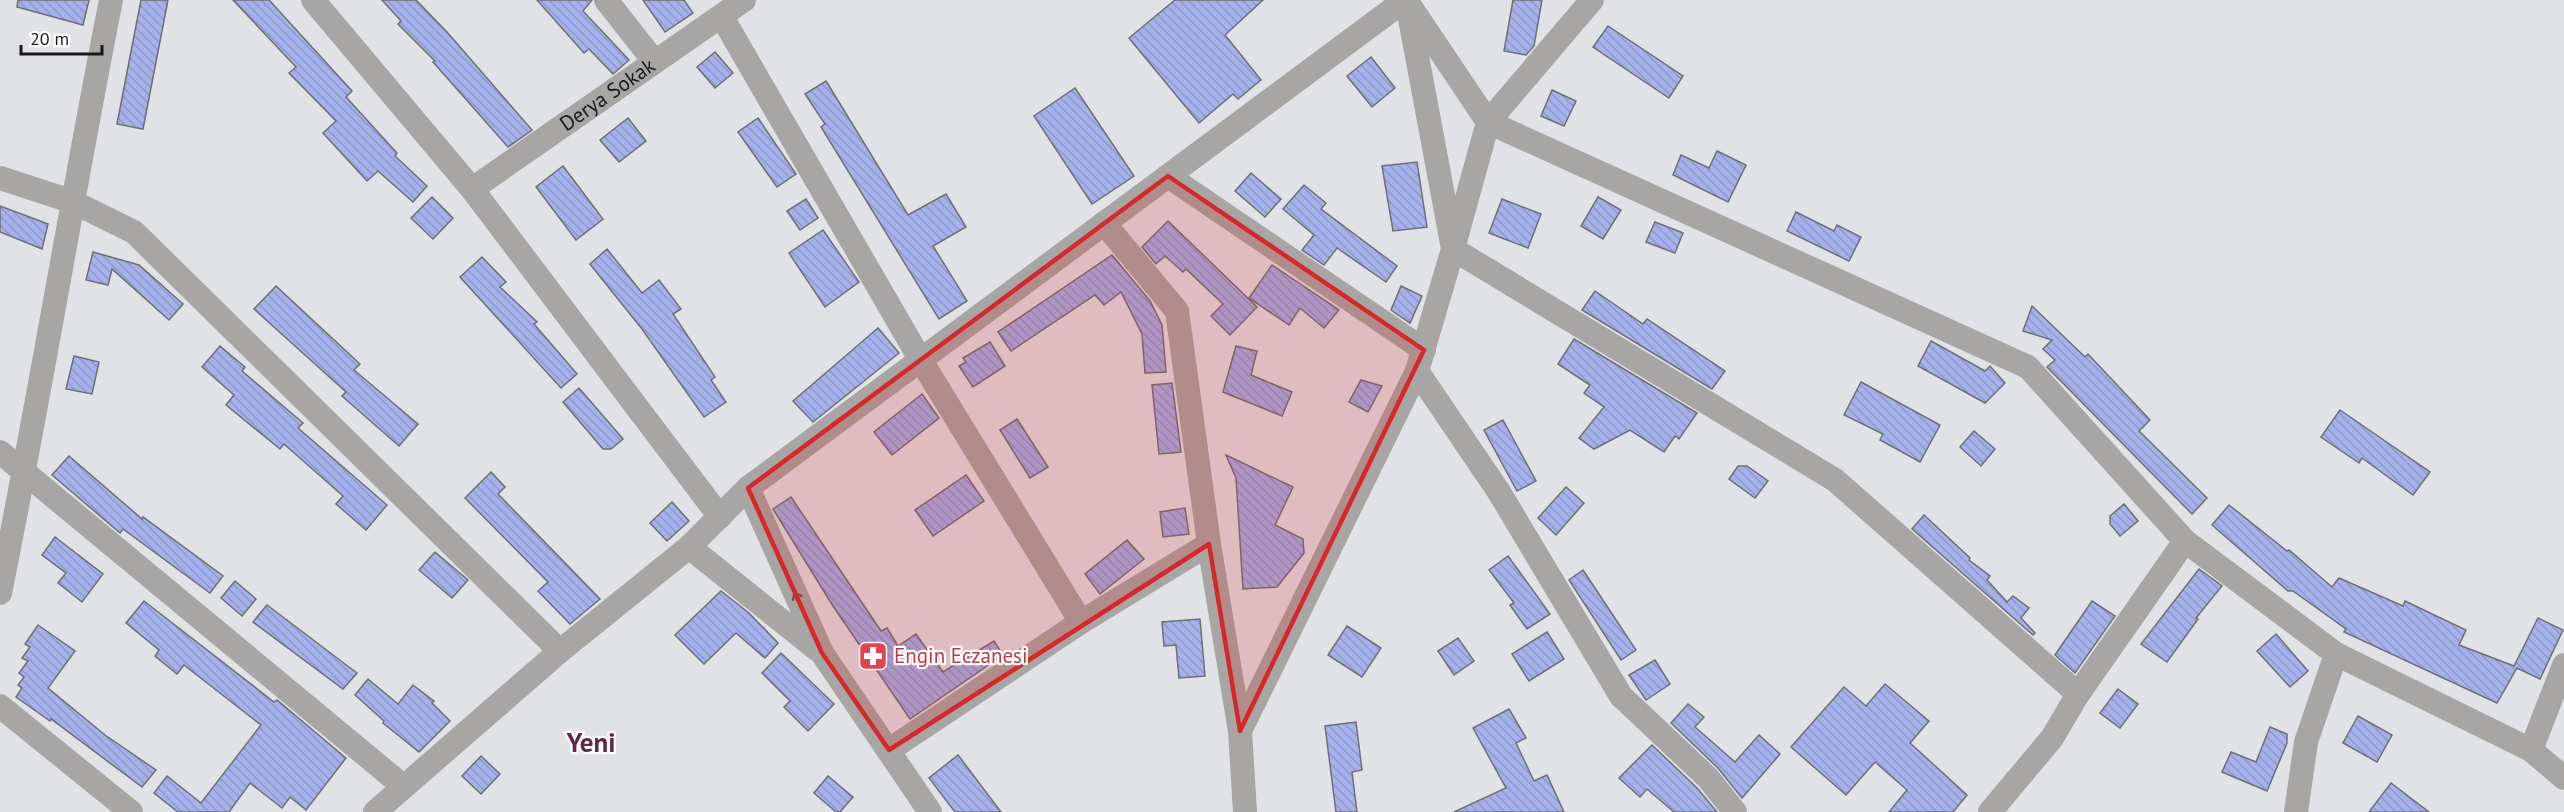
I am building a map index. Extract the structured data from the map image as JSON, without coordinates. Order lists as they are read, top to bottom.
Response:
{
  "streets": {
    "street": ["Derya Sokak"]
  },
  "districts": ["Yeni"],
  "places": {
    "pharmacy": ["Engin Eczanesi"]
  },
  "scale_bar": "20 m"
}
